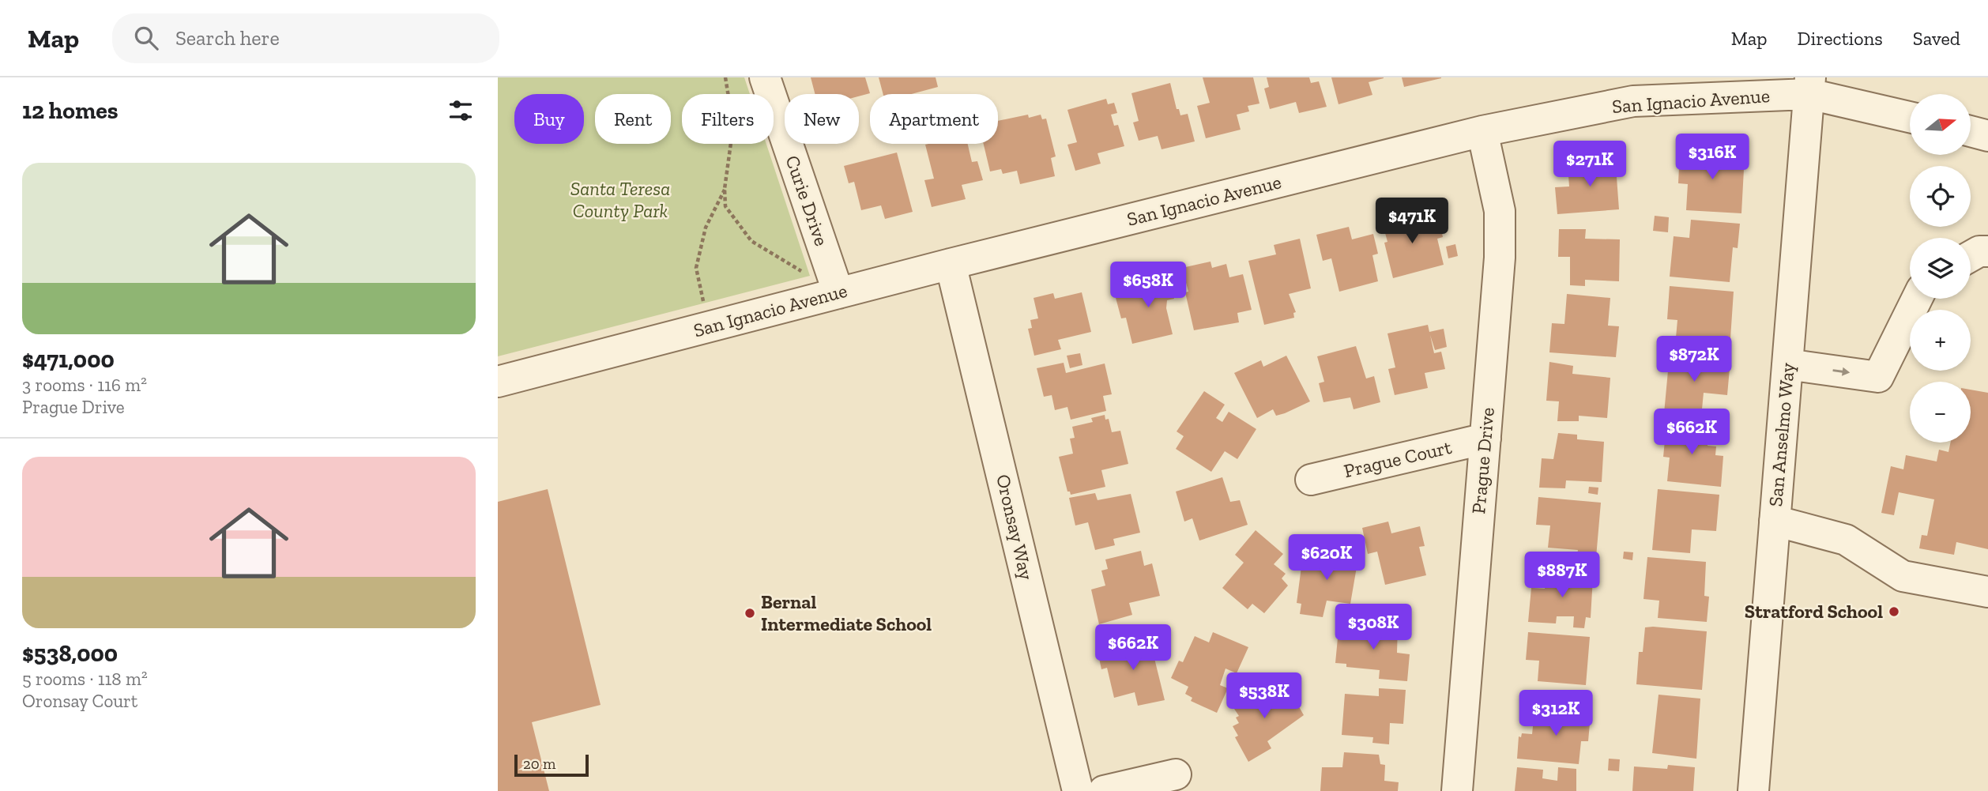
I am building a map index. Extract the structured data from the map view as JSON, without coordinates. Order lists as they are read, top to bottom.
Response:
{
  "streets": {
    "street": [
      "San Ignacio Avenue",
      "Curie Drive",
      "San Anselmo Way",
      "Prague Court",
      "Prague Drive",
      "Oronsay Way"
    ]
  },
  "crossings": [
    ["San Ignacio Avenue", "Curie Drive"],
    ["San Ignacio Avenue", "San Anselmo Way"],
    ["San Ignacio Avenue", "Prague Drive"],
    ["San Ignacio Avenue", "Oronsay Way"],
    ["Prague Court", "Prague Drive"]
  ],
  "parks": ["Santa Teresa County Park"],
  "places": ["Stratford School", "Bernal Intermediate School"],
  "scale_bar": "20 m",
  "north": "right",
  "page": {
    "header": "Map",
    "search": "Search here",
    "nav": ["Map", "Directions", "Saved"],
    "heading": "12 homes",
    "map_buttons": ["+", "−"],
    "chip": [
      "Buy",
      "Rent",
      "Filters",
      "New",
      "Apartment"
    ],
    "price": [
      "$316K",
      "$271K",
      "$471K",
      "$658K",
      "$872K",
      "$662K",
      "$620K",
      "$887K",
      "$308K",
      "$662K",
      "$538K",
      "$312K"
    ],
    "list": [
      {
        "name": "$471,000",
        "note": "3 rooms · 116 m² · Prague Drive"
      },
      {
        "name": "$538,000",
        "note": "5 rooms · 118 m² · Oronsay Court"
      }
    ],
    "scale": "20 m"
  }
}
